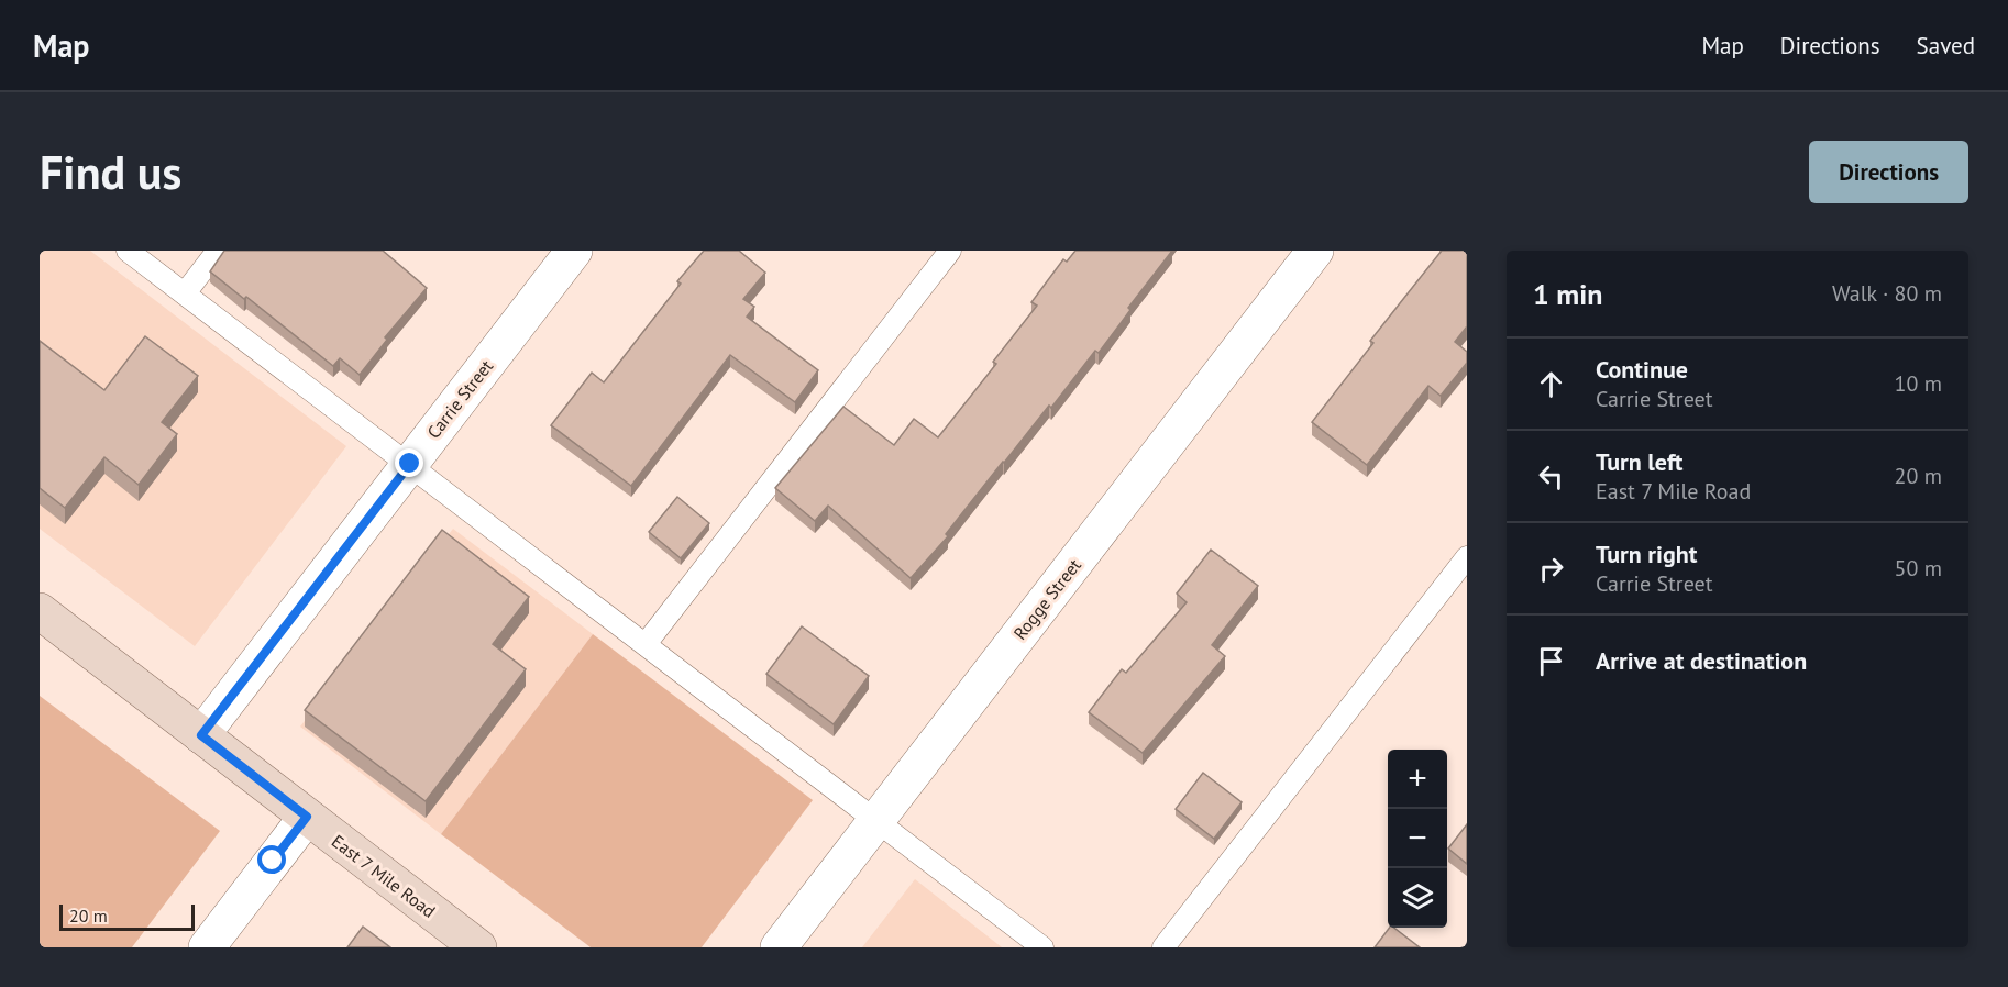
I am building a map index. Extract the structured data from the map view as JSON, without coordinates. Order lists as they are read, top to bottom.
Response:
{
  "streets": {
    "street": ["Carrie Street", "Rogge Street", "East 7 Mile Road"]
  },
  "crossings": [
    ["Carrie Street", "East 7 Mile Road"]
  ],
  "scale_bar": "20 m",
  "page": {
    "header": "Map",
    "nav": ["Map", "Directions", "Saved"],
    "buttons": "Directions",
    "title": "Find us",
    "heading": ["1 min", "Walk · 80 m"],
    "list": [
      ["Continue", "Carrie Street", "10 m"],
      ["Turn left", "East 7 Mile Road", "20 m"],
      ["Turn right", "Carrie Street", "50 m"],
      "Arrive at destination"
    ],
    "map_buttons": ["+", "−"],
    "scale": "20 m"
  }
}
